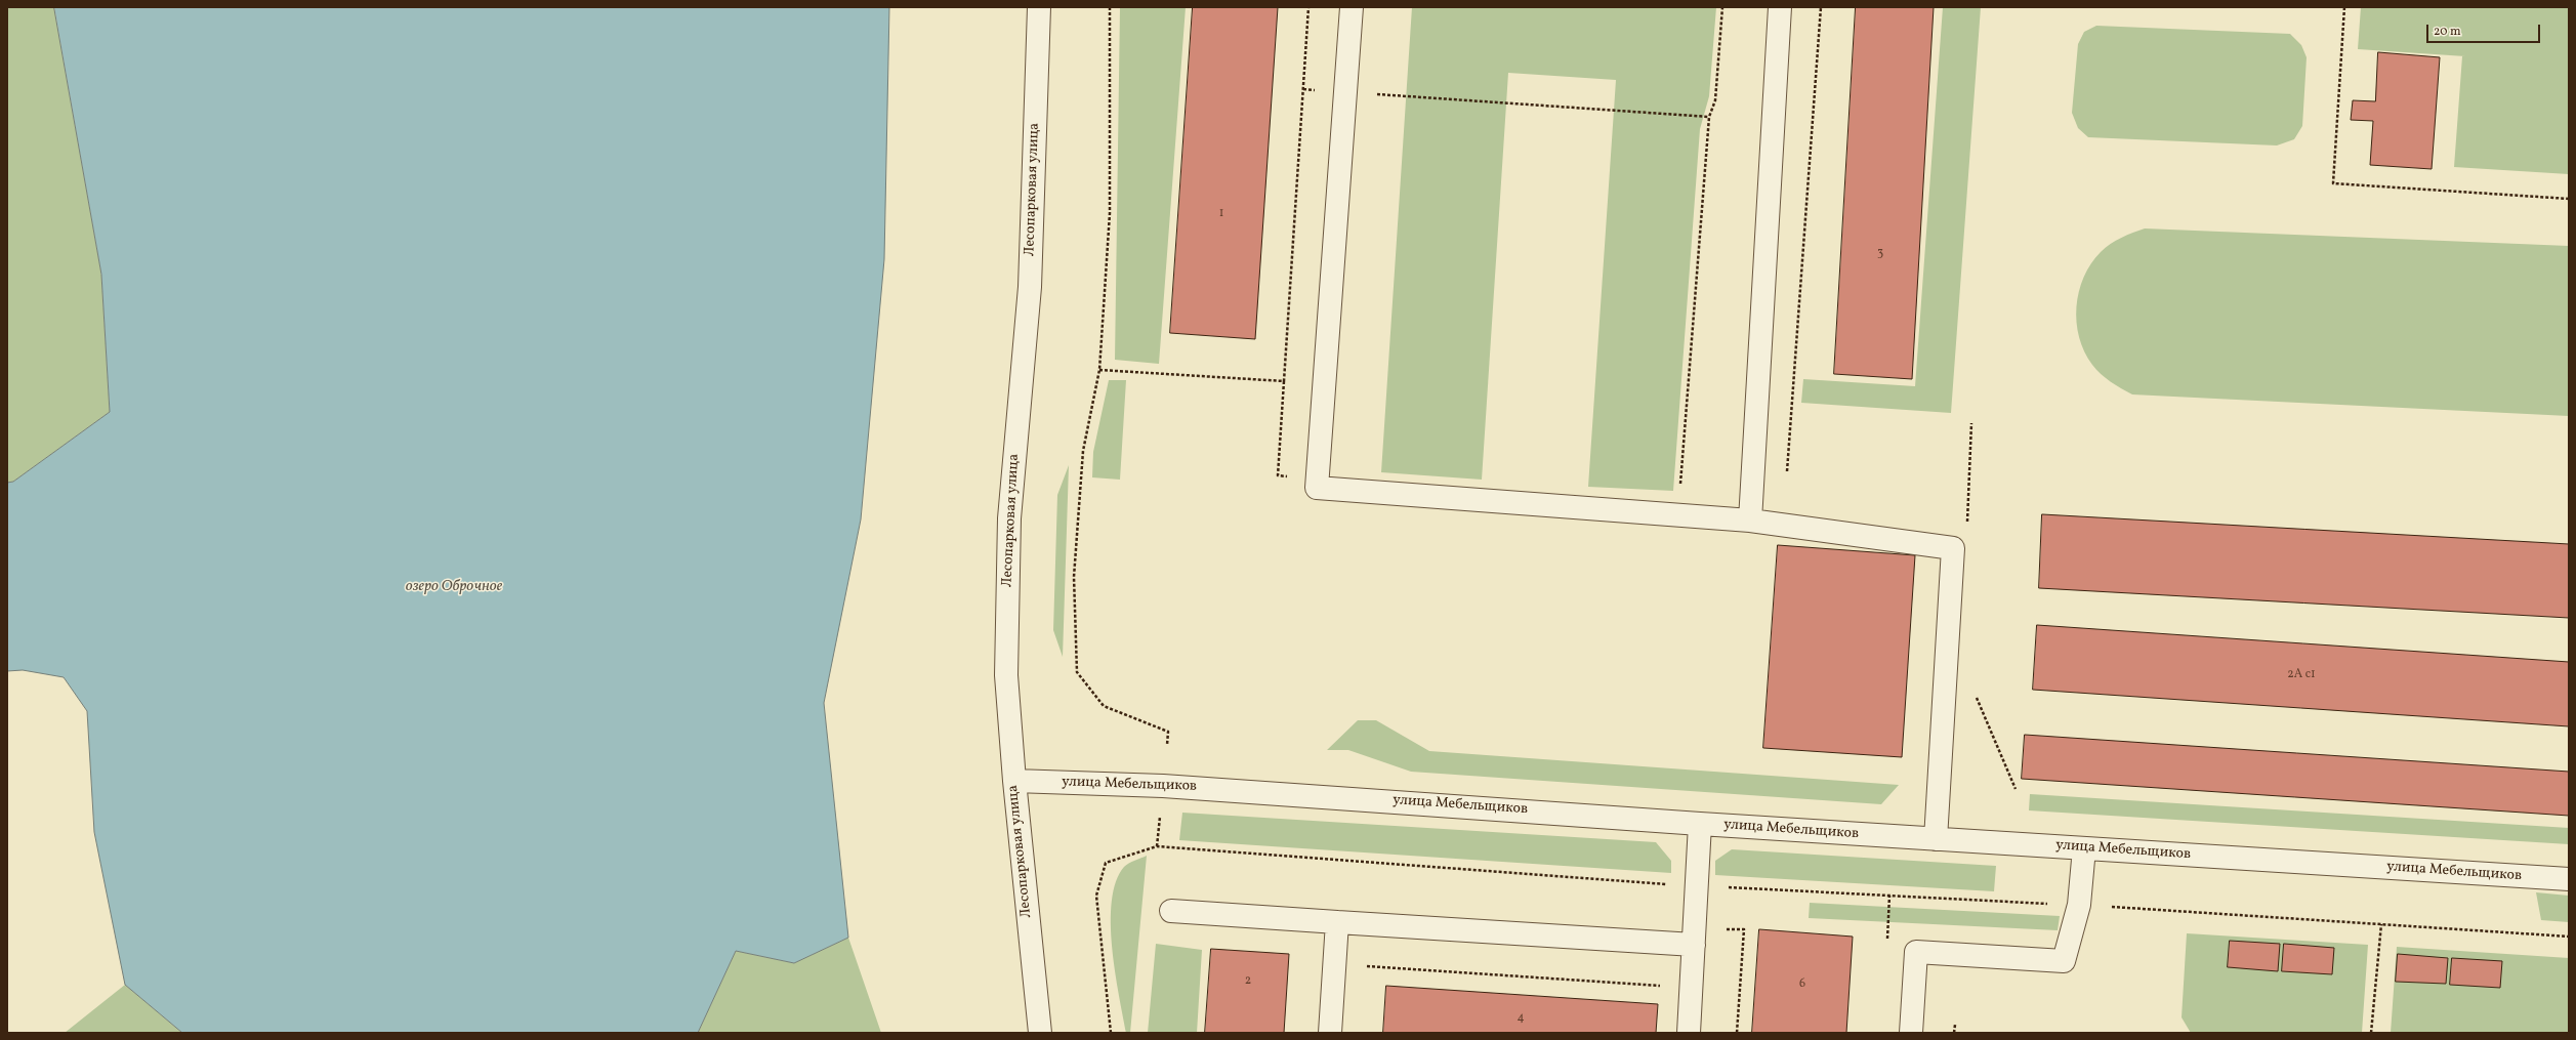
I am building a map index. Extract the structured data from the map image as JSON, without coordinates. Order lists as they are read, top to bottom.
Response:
{
  "streets": {
    "street": ["Лесопарковая улица", "улица Мебельщиков"]
  },
  "crossings": [
    ["Лесопарковая улица", "улица Мебельщиков"]
  ],
  "water": ["озеро Оброчное"],
  "house_numbers": [
    "1",
    "3",
    "2А с1",
    "2",
    "6",
    "4"
  ],
  "scale_bar": "20 m"
}
